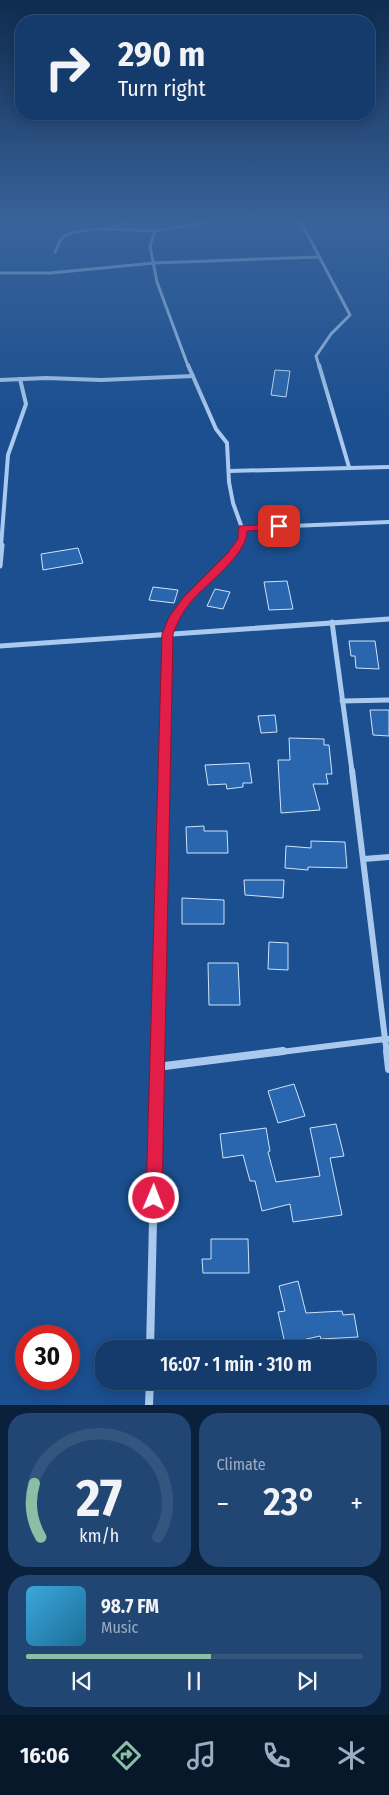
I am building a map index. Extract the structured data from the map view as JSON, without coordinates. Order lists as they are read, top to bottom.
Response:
{
  "page": {
    "turn": ["290 m", "Turn right"],
    "limit": "30",
    "trip": "16:07 · 1 min · 310 m",
    "tile": "Climate",
    "heat": ["−", "23°", "+"],
    "song": ["98.7 FM", "Music"],
    "tabs": "16:06",
    "gauge": ["27", "km/h"]
  }
}
